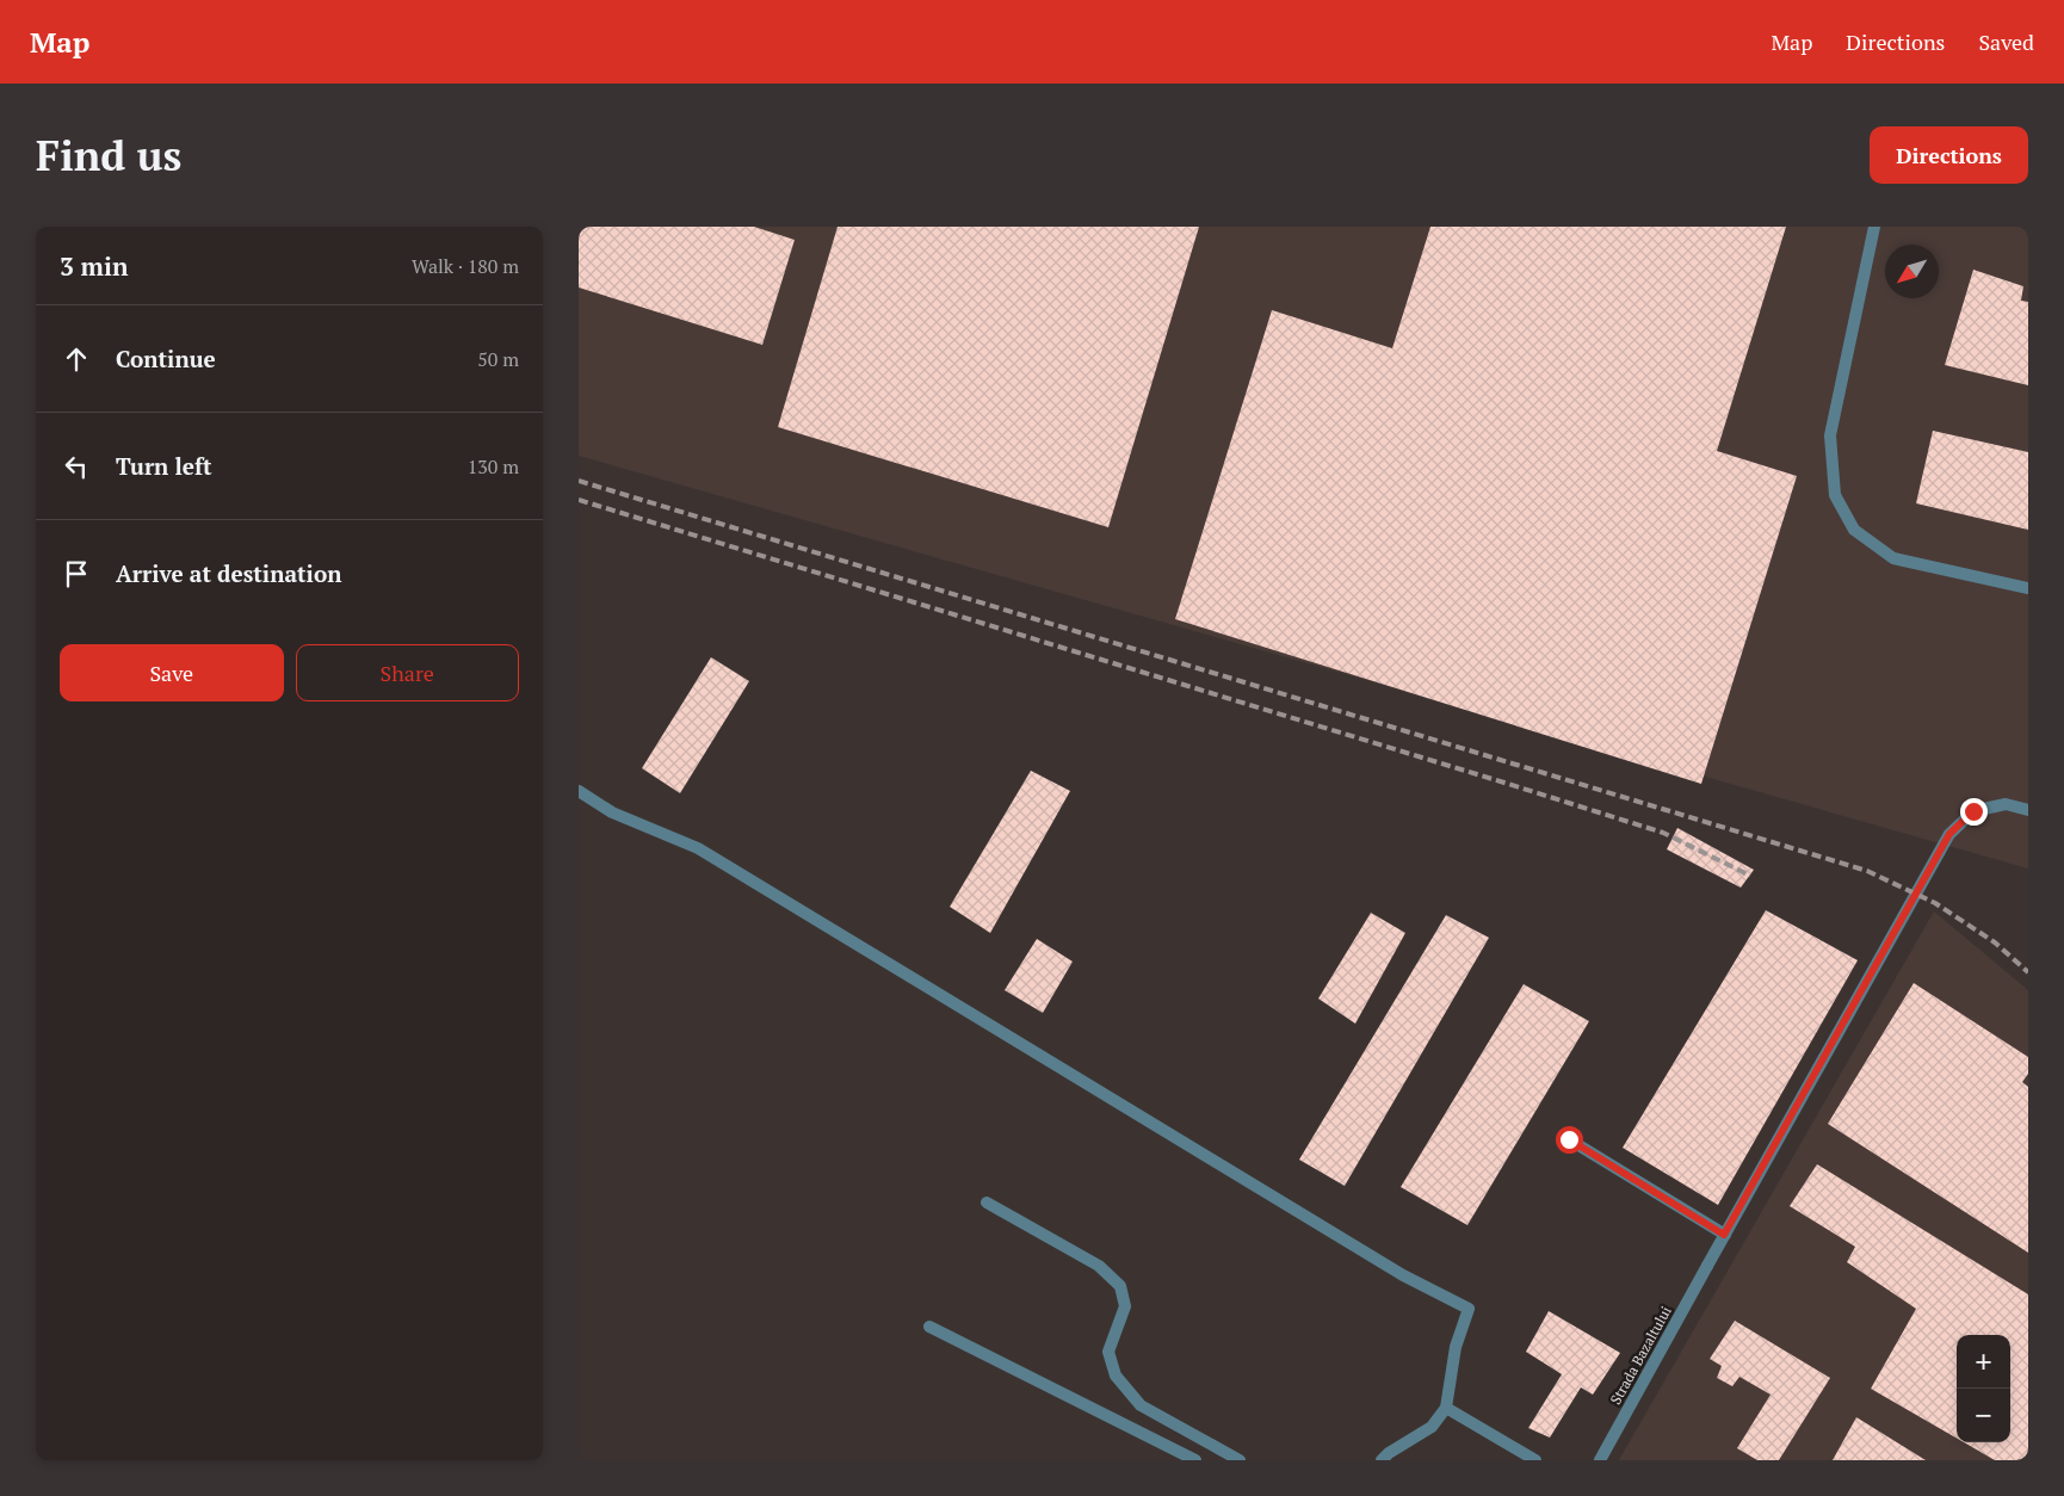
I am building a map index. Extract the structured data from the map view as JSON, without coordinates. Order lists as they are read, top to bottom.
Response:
{
  "streets": {
    "street": ["Strada Bazaltului"]
  },
  "north": "bottom left",
  "page": {
    "header": "Map",
    "nav": ["Map", "Directions", "Saved"],
    "buttons": [
      "Directions",
      ["Save", "Share"]
    ],
    "title": "Find us",
    "heading": ["3 min", "Walk · 180 m"],
    "list": [
      ["Continue", "50 m"],
      ["Turn left", "130 m"],
      "Arrive at destination"
    ],
    "map_buttons": ["+", "−"]
  }
}
